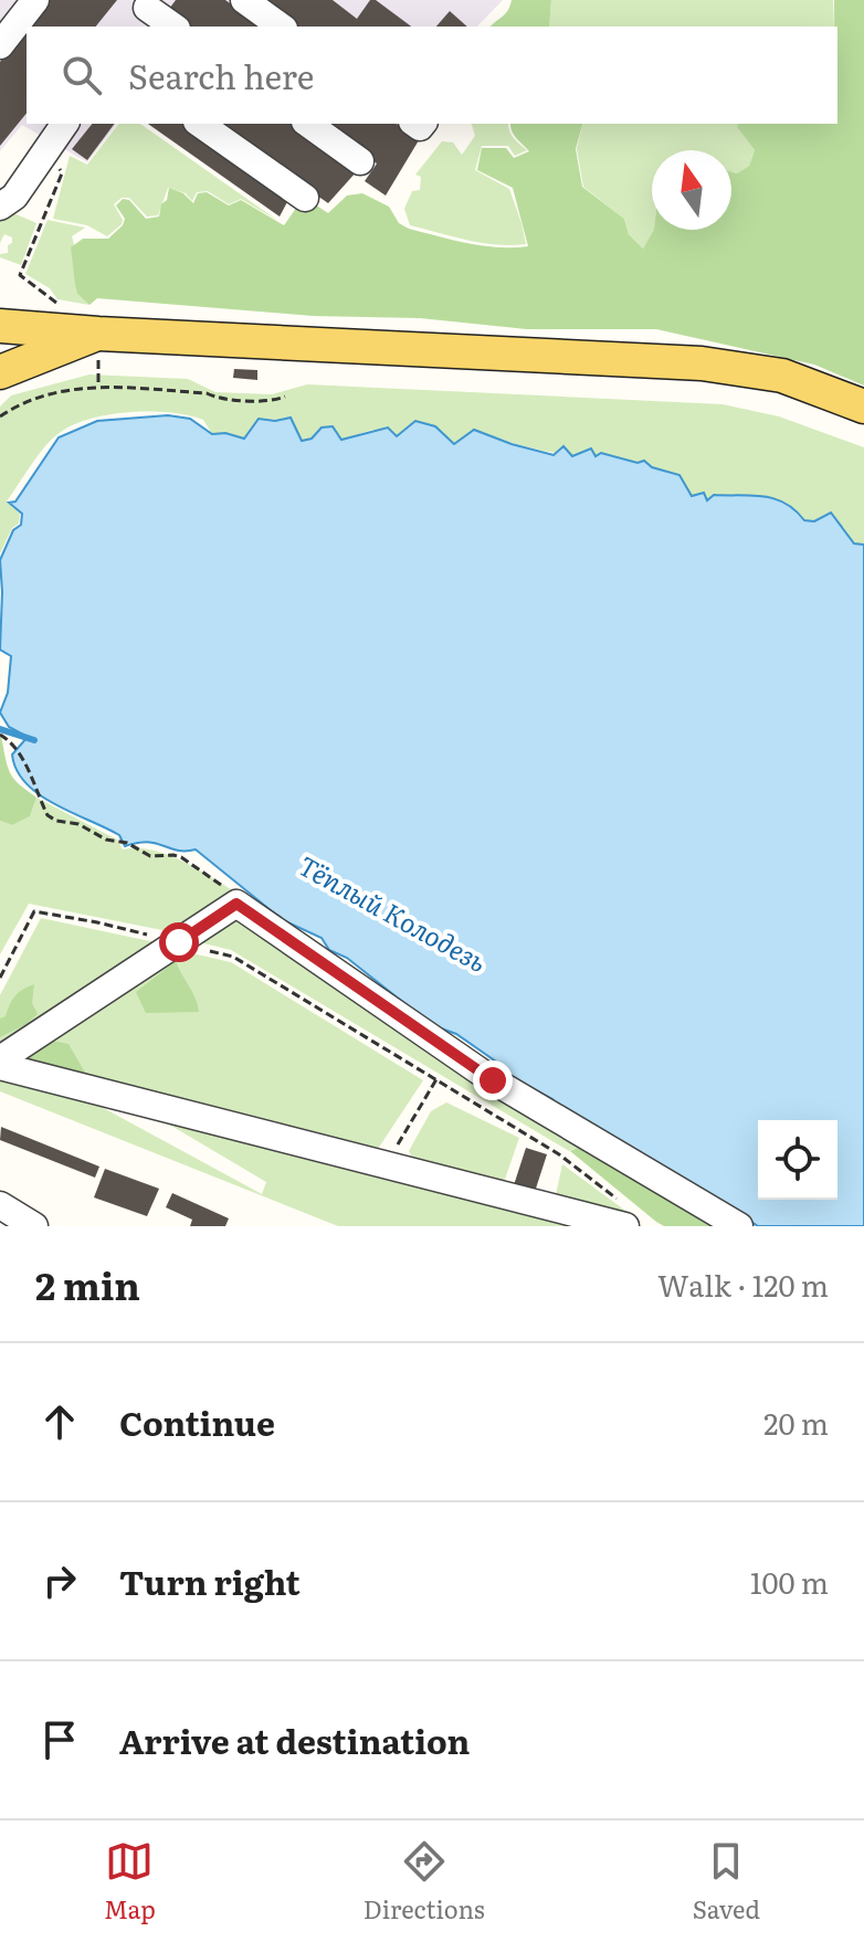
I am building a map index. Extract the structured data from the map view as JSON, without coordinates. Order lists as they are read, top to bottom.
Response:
{
  "water": ["Тёплый Колодезь"],
  "north": "top",
  "page": {
    "search": "Search here",
    "heading": ["2 min", "Walk · 120 m"],
    "list": [
      ["Continue", "20 m"],
      ["Turn right", "100 m"],
      "Arrive at destination"
    ],
    "nav": ["Map", "Directions", "Saved"]
  }
}
